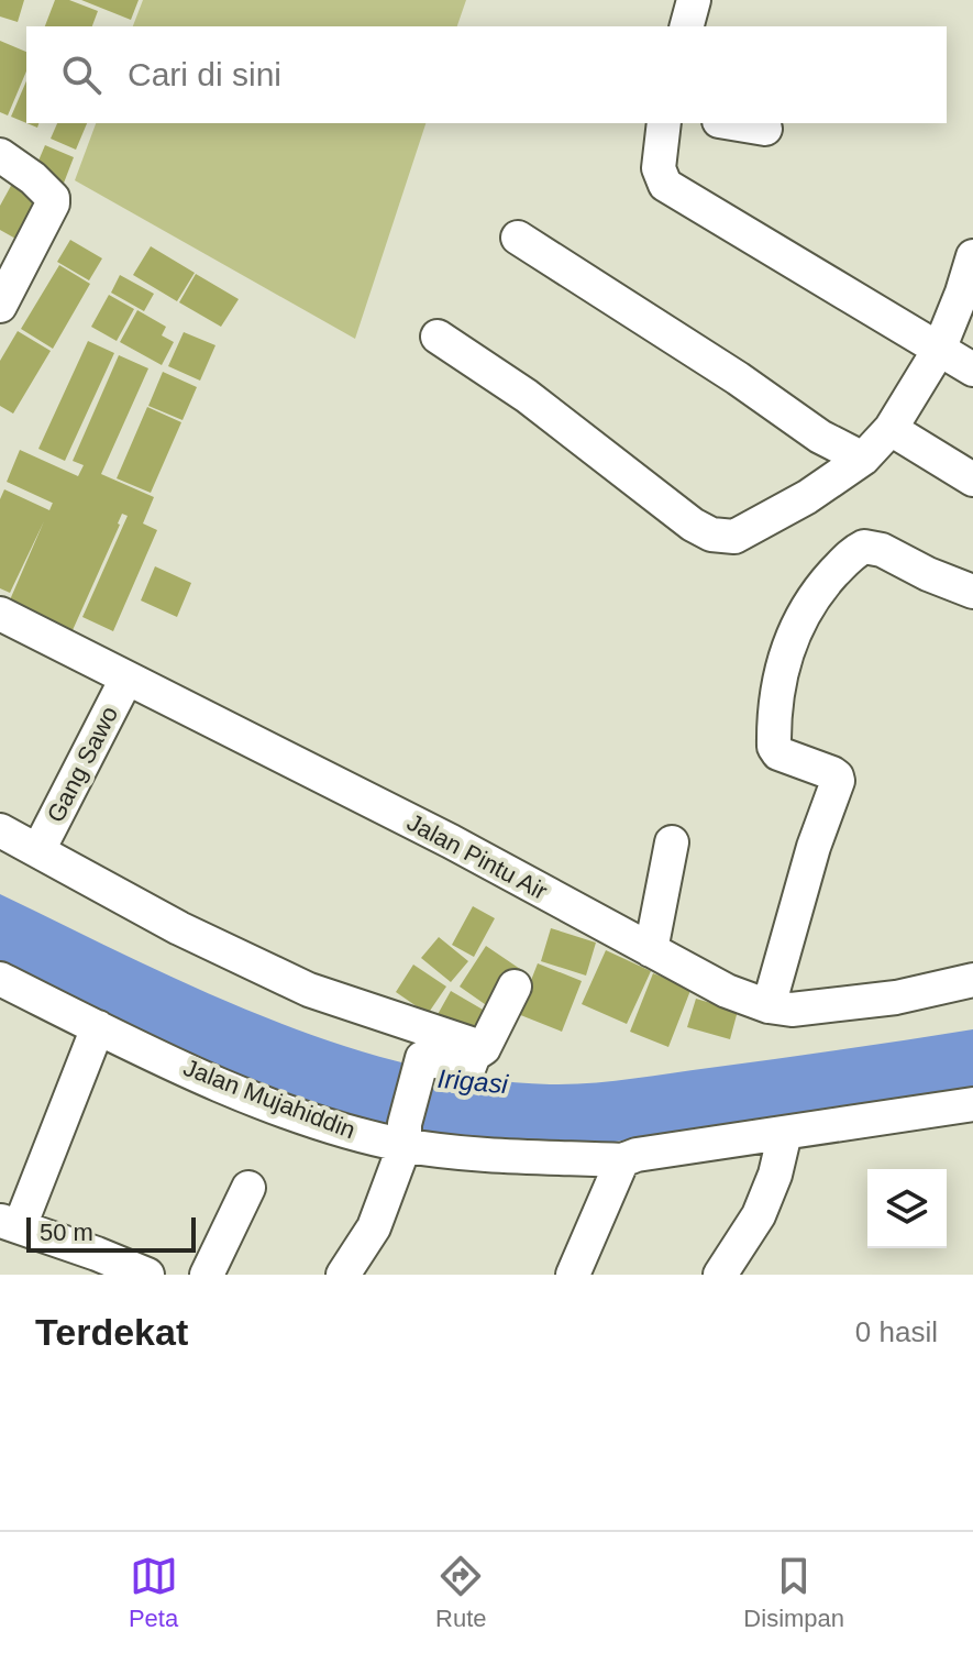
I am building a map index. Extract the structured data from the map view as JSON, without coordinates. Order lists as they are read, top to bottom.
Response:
{
  "streets": {
    "street": ["Gang Sawo", "Jalan Pintu Air", "Jalan Mujahiddin"]
  },
  "crossings": [
    ["Gang Sawo", "Jalan Pintu Air"]
  ],
  "water": ["Irigasi"],
  "scale_bar": "50 m",
  "page": {
    "search": "Cari di sini",
    "scale": "50 m",
    "heading": ["Terdekat", "0 hasil"],
    "nav": ["Peta", "Rute", "Disimpan"]
  }
}
